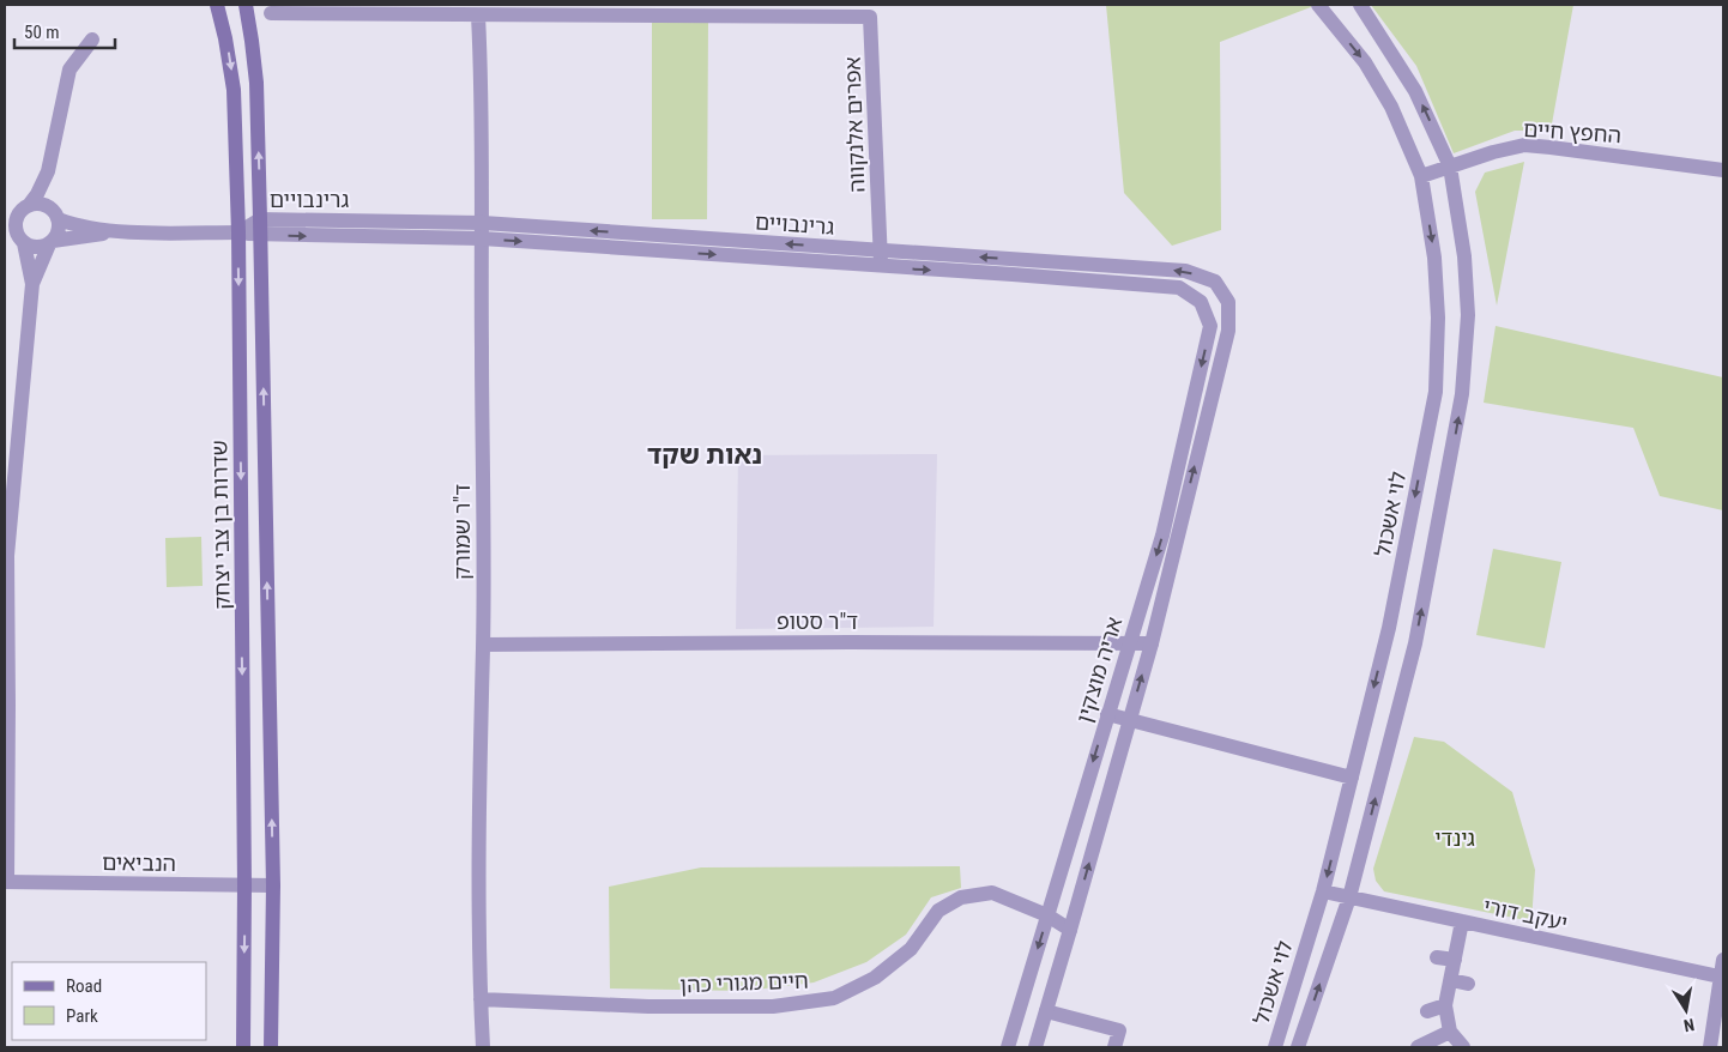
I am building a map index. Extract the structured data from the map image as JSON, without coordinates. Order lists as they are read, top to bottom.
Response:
{
  "streets": {
    "main road": ["שדרות בן צבי יצחק"],
    "street": [
      "אפרים אלנקווה",
      "החפץ חיים",
      "גרינבויים",
      "לוי אשכול",
      "ד\"ר שמורק",
      "ד\"ר סטופ",
      "אריה מוצקין",
      "הנביאים",
      "יעקב דורי",
      "חיים מגורי כהן"
    ]
  },
  "crossings": [
    ["אפרים אלנקווה", "גרינבויים"],
    ["החפץ חיים", "לוי אשכול"],
    ["גרינבויים", "שדרות בן צבי יצחק"],
    ["גרינבויים", "ד\"ר שמורק"],
    ["גרינבויים", "אריה מוצקין"],
    ["לוי אשכול", "יעקב דורי"],
    ["שדרות בן צבי יצחק", "הנביאים"],
    ["ד\"ר שמורק", "ד\"ר סטופ"],
    ["ד\"ר שמורק", "חיים מגורי כהן"],
    ["ד\"ר סטופ", "אריה מוצקין"],
    ["אריה מוצקין", "חיים מגורי כהן"]
  ],
  "districts": ["נאות שקד"],
  "parks": ["גינדי"],
  "legend": ["Road", "Park"],
  "scale_bar": "50 m",
  "north": "bottom"
}
